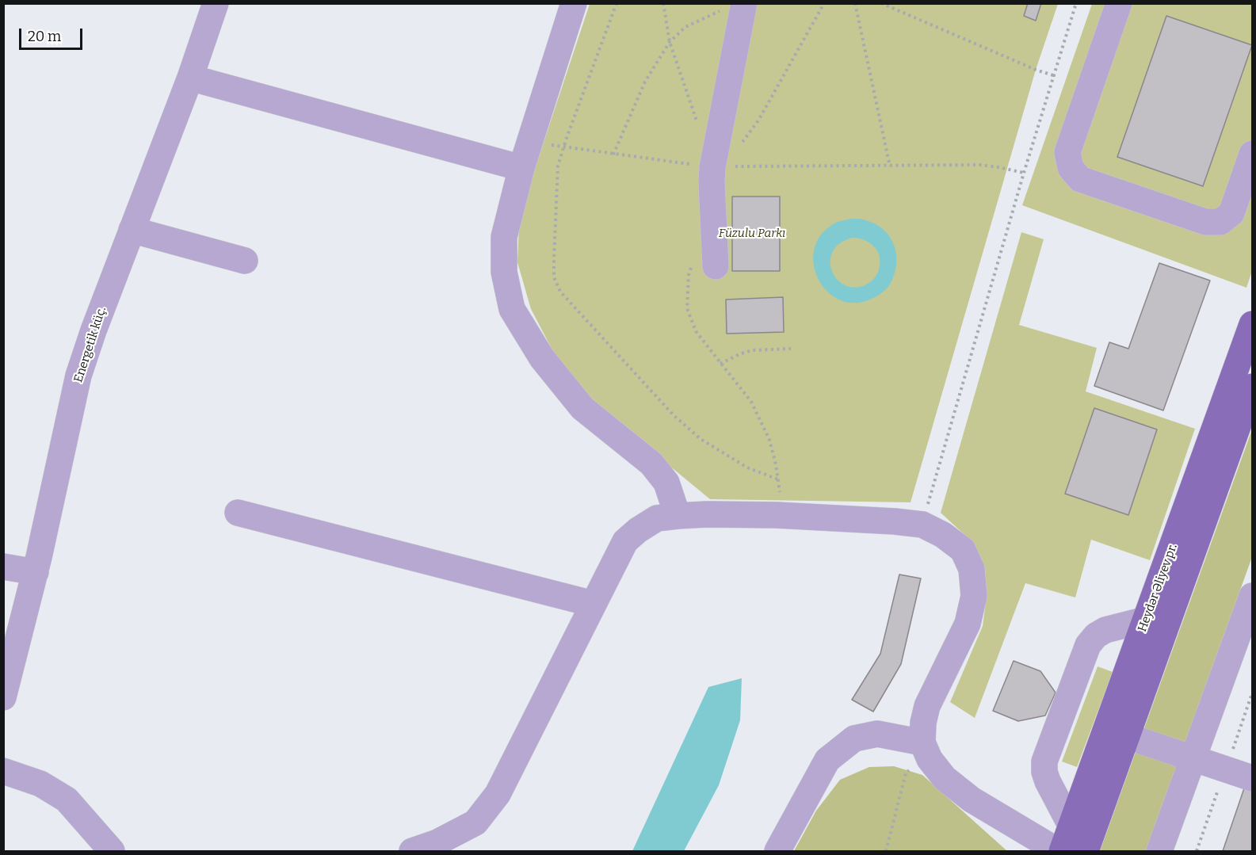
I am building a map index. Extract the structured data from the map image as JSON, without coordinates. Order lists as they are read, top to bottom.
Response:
{
  "streets": {
    "main road": ["Heydər Əliyev pr."],
    "street": ["Energetik küç."]
  },
  "parks": ["Füzulu Parkı"],
  "scale_bar": "20 m"
}
